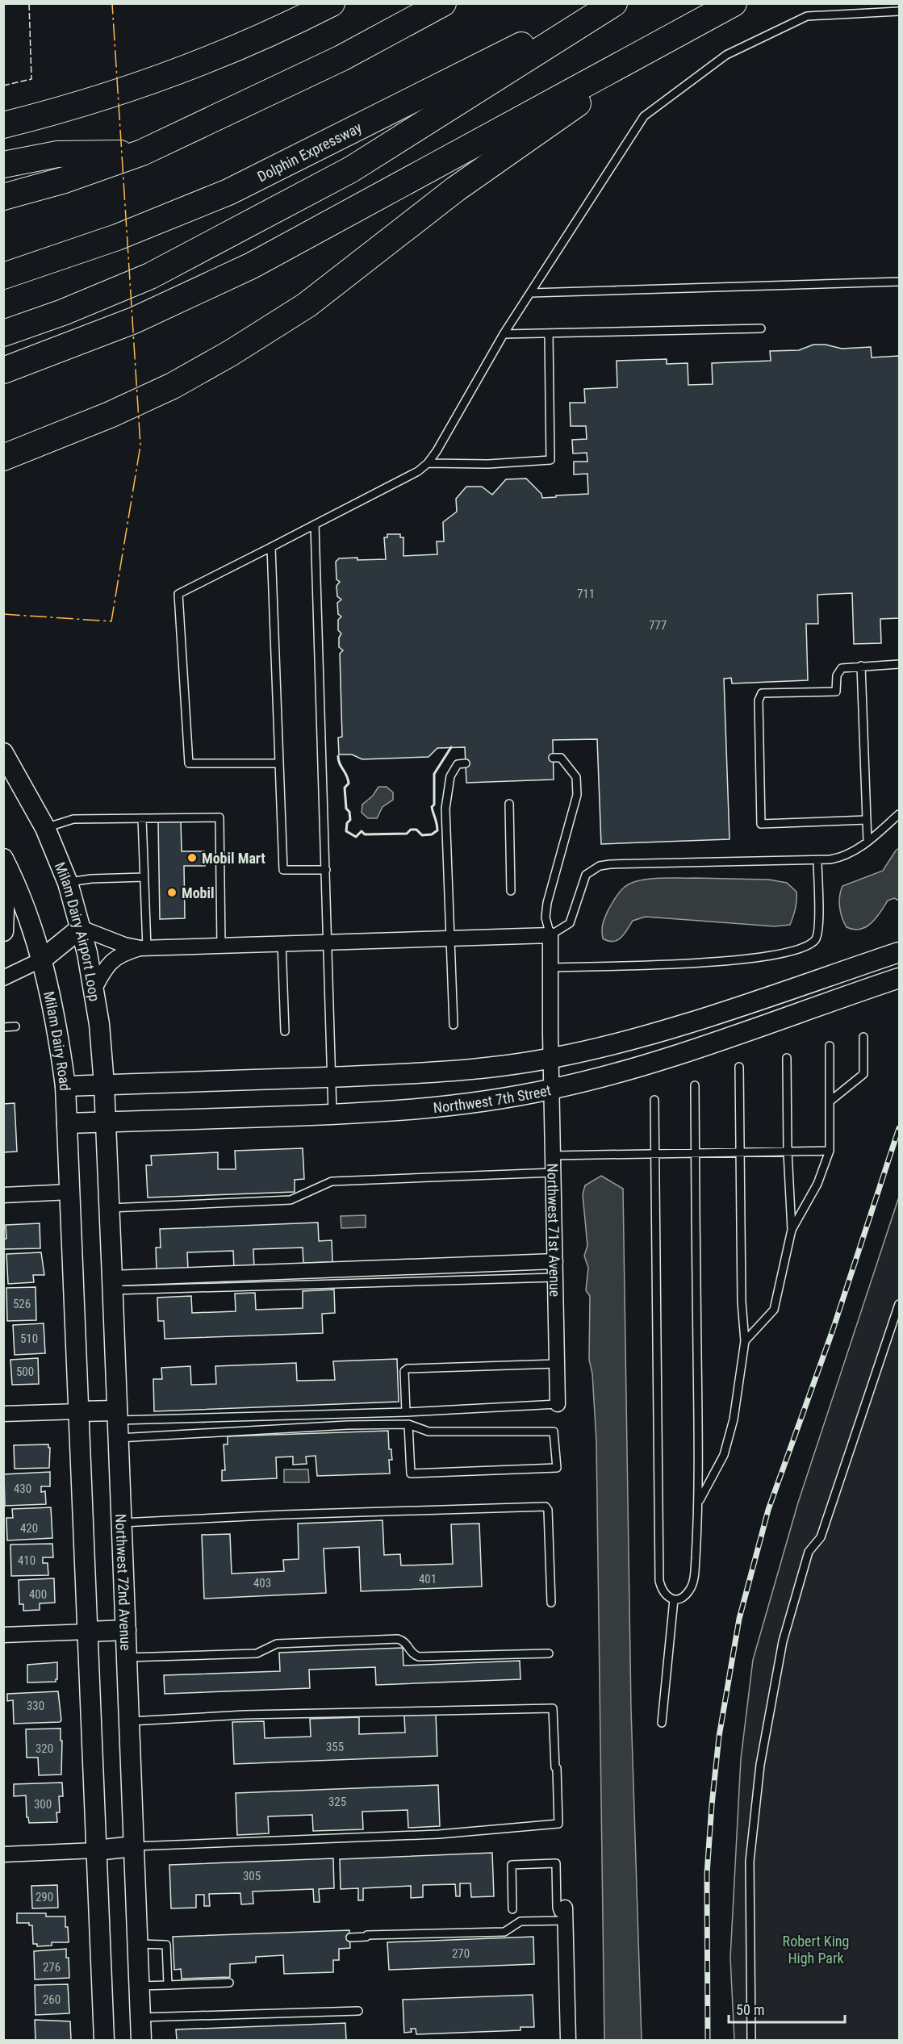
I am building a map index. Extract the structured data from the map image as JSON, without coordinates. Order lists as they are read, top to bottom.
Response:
{
  "streets": {
    "highway": ["Dolphin Expressway"],
    "main road": [
      "Milam Dairy Airport Loop",
      "Milam Dairy Road",
      "Northwest 7th Street",
      "Northwest 72nd Avenue"
    ],
    "street": ["Northwest 71st Avenue"]
  },
  "crossings": [
    ["Milam Dairy Airport Loop", "Northwest 7th Street"],
    ["Milam Dairy Airport Loop", "Northwest 72nd Avenue"],
    ["Milam Dairy Road", "Northwest 7th Street"],
    ["Northwest 7th Street", "Northwest 71st Avenue"],
    ["Northwest 7th Street", "Northwest 72nd Avenue"]
  ],
  "parks": ["Robert King High Park"],
  "places": ["Mobil Mart", "Mobil"],
  "house_numbers": [
    "711",
    "777",
    "526",
    "510",
    "500",
    "430",
    "420",
    "410",
    "401",
    "403",
    "400",
    "330",
    "355",
    "320",
    "325",
    "300",
    "305",
    "290",
    "270",
    "276",
    "260"
  ],
  "scale_bar": "50 m"
}
